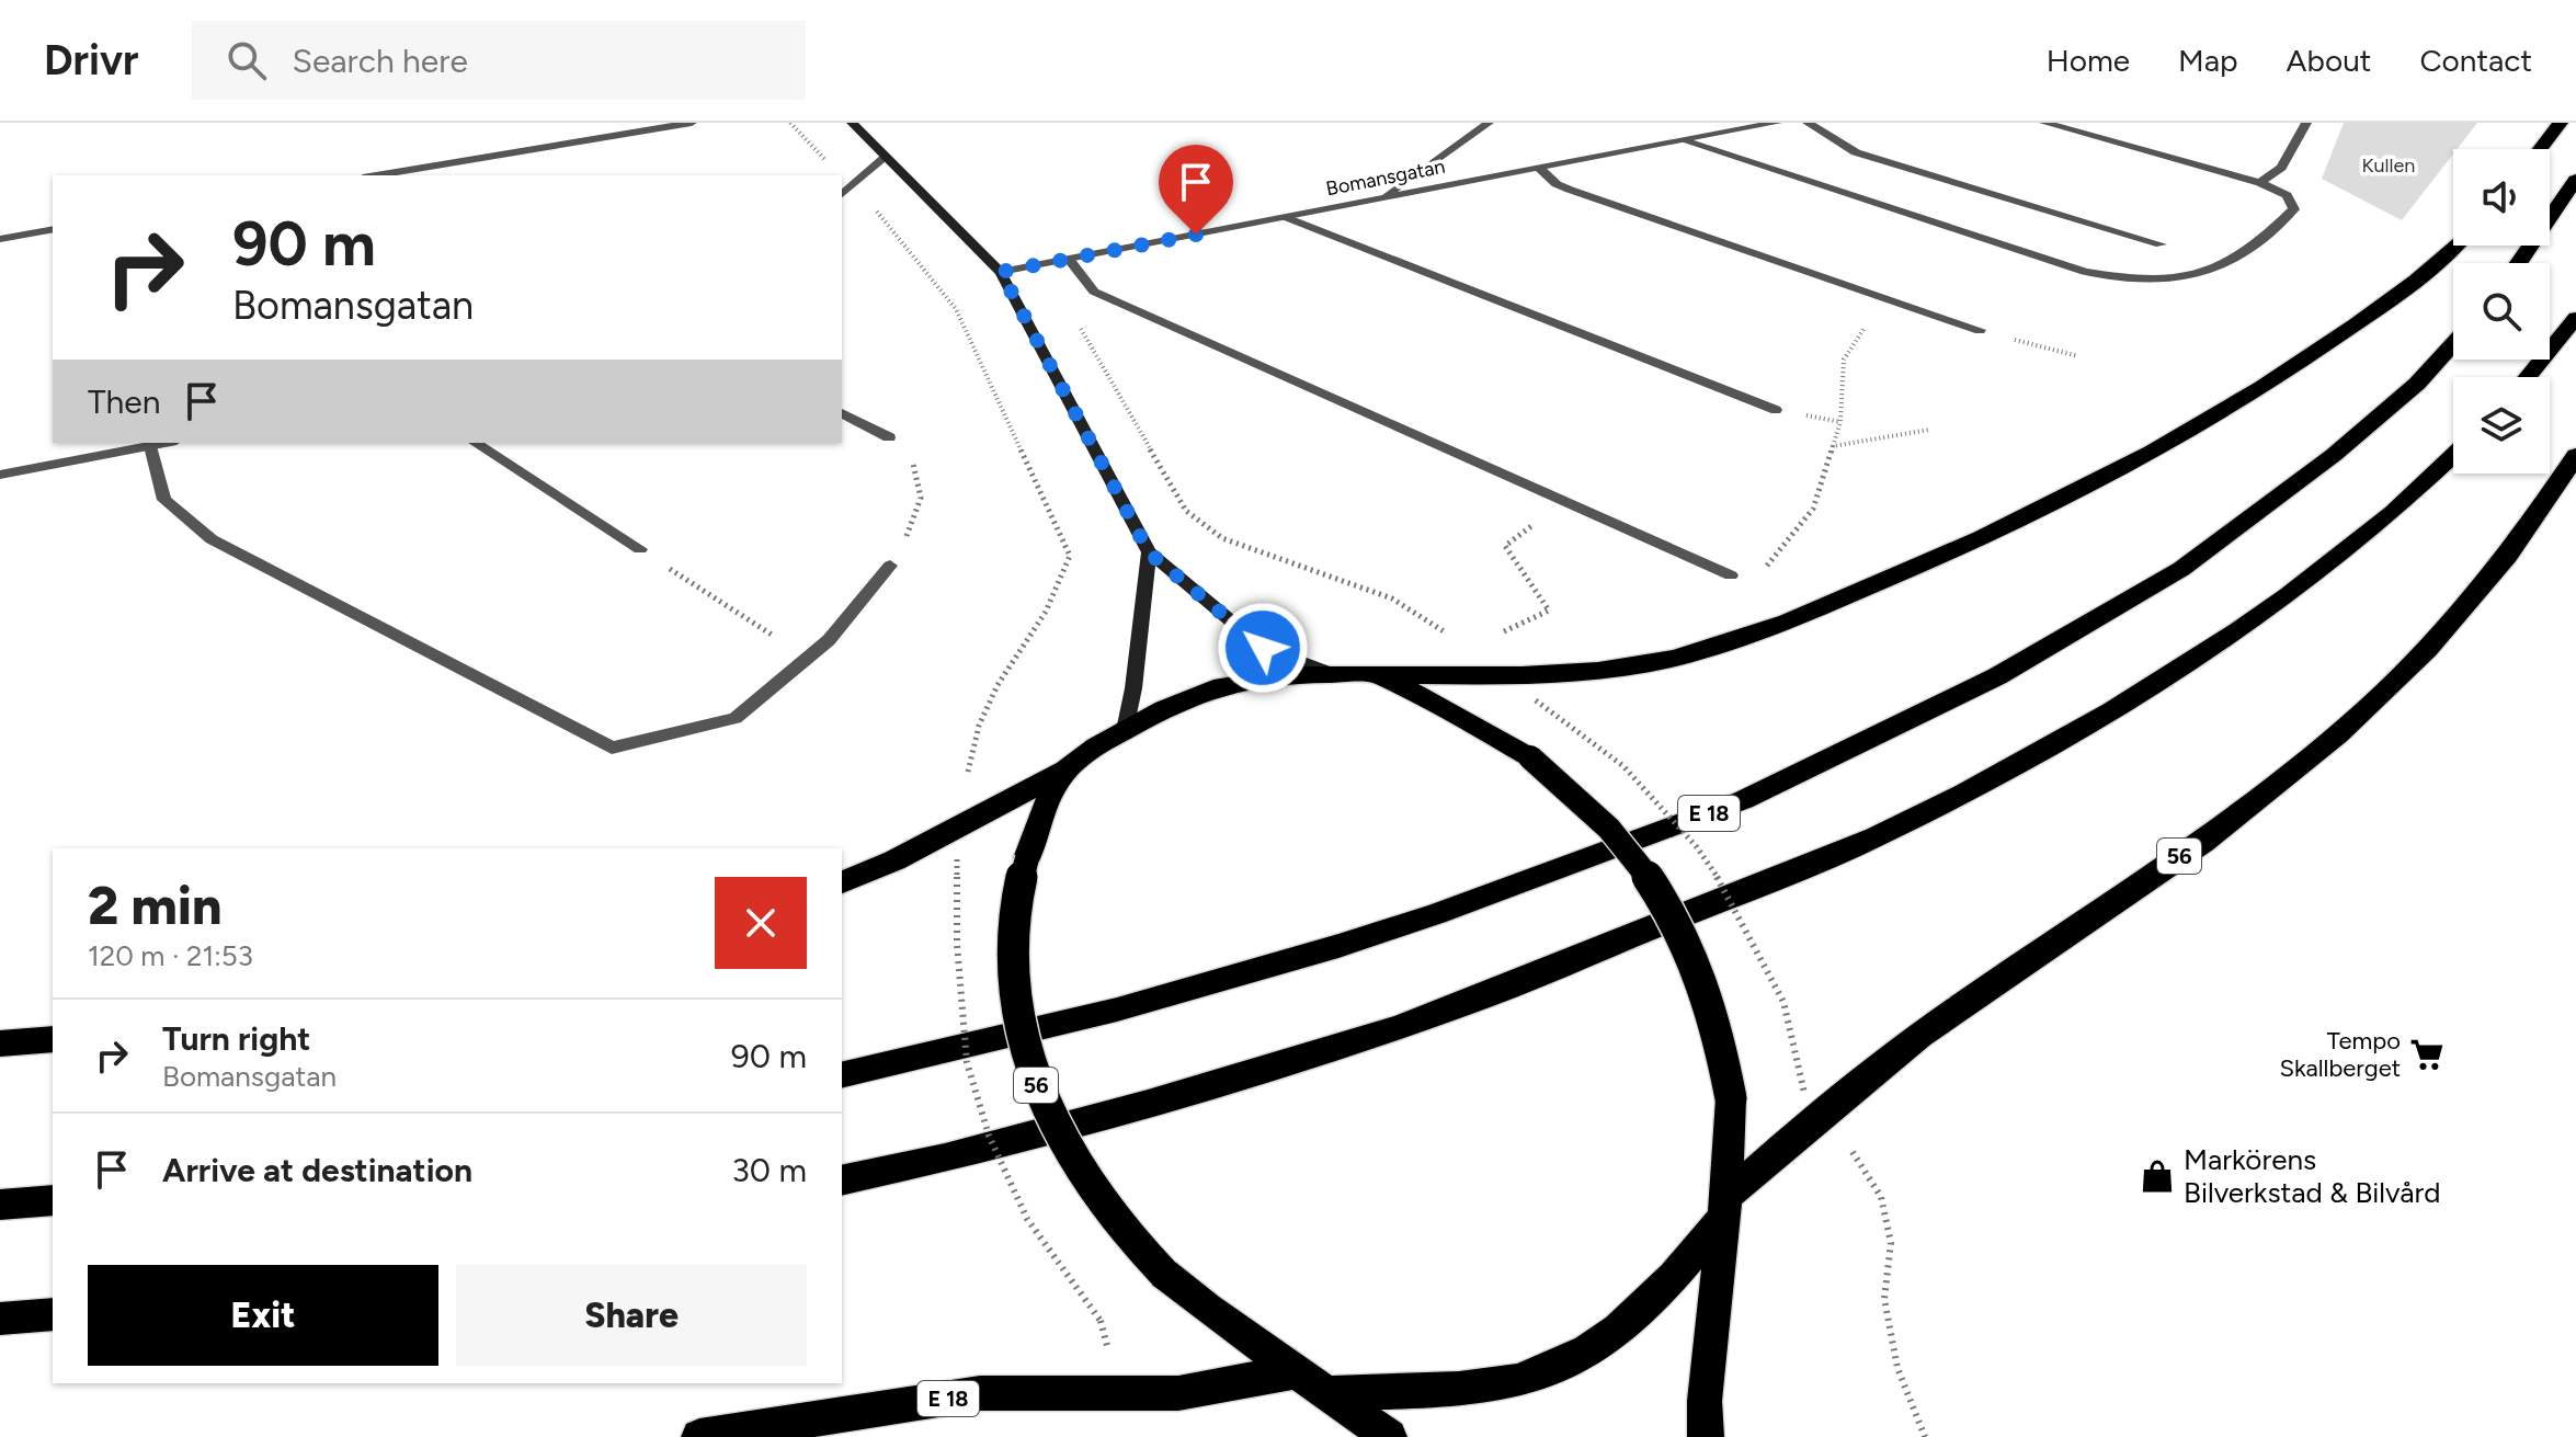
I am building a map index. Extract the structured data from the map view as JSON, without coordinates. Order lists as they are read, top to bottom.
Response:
{
  "streets": {
    "highway": ["E 18", "56"],
    "street": ["Bomansgatan"]
  },
  "crossings": [
    ["E 18", "56"]
  ],
  "parks": ["Kullen"],
  "places": {
    "supermarket": ["Tempo Skallberget"],
    "shop": ["Markörens Bilverkstad & Bilvård"]
  },
  "page": {
    "header": "Drivr",
    "search": "Search here",
    "nav": [
      "Home",
      "Map",
      "About",
      "Contact"
    ],
    "turn": ["90 m", "Bomansgatan"],
    "then": "Then",
    "heading": ["2 min", "120 m · 21:53"],
    "list": [
      {
        "name": "Turn right",
        "note": "Bomansgatan",
        "value": "90 m"
      },
      {
        "name": "Arrive at destination",
        "value": "30 m"
      }
    ],
    "buttons": ["Exit", "Share"]
  }
}
